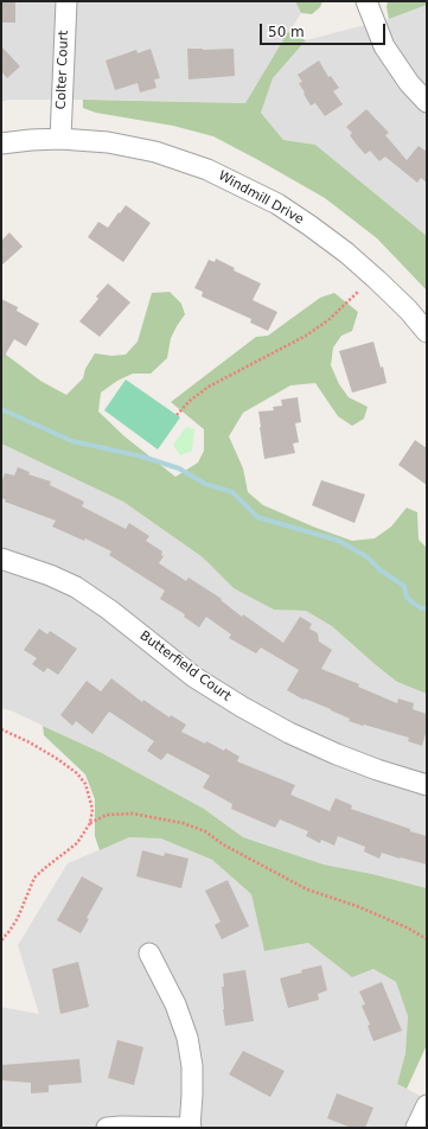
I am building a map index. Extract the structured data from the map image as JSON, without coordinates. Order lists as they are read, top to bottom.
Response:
{
  "streets": {
    "street": ["Colter Court", "Windmill Drive", "Butterfield Court"]
  },
  "crossings": [
    ["Colter Court", "Windmill Drive"]
  ],
  "scale_bar": "50 m"
}
